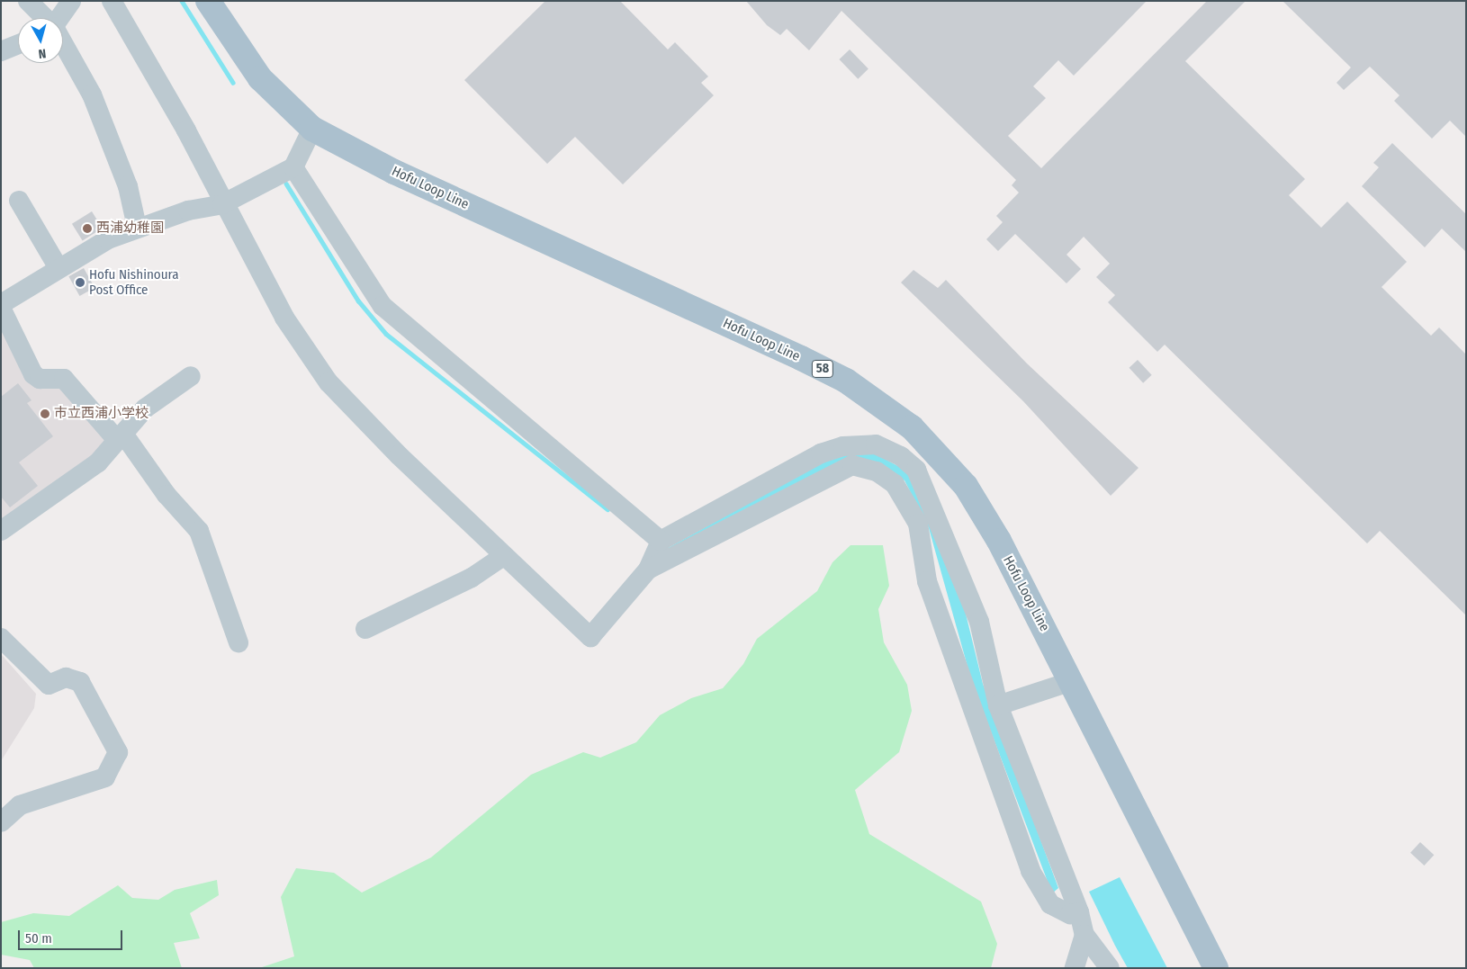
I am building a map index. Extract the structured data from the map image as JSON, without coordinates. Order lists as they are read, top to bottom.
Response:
{
  "streets": {
    "main road": ["Hofu Loop Line", "58"]
  },
  "places": ["西浦幼稚園", "Hofu Nishinoura Post Office", "市立西浦小学校"],
  "scale_bar": "50 m",
  "north": "bottom"
}
